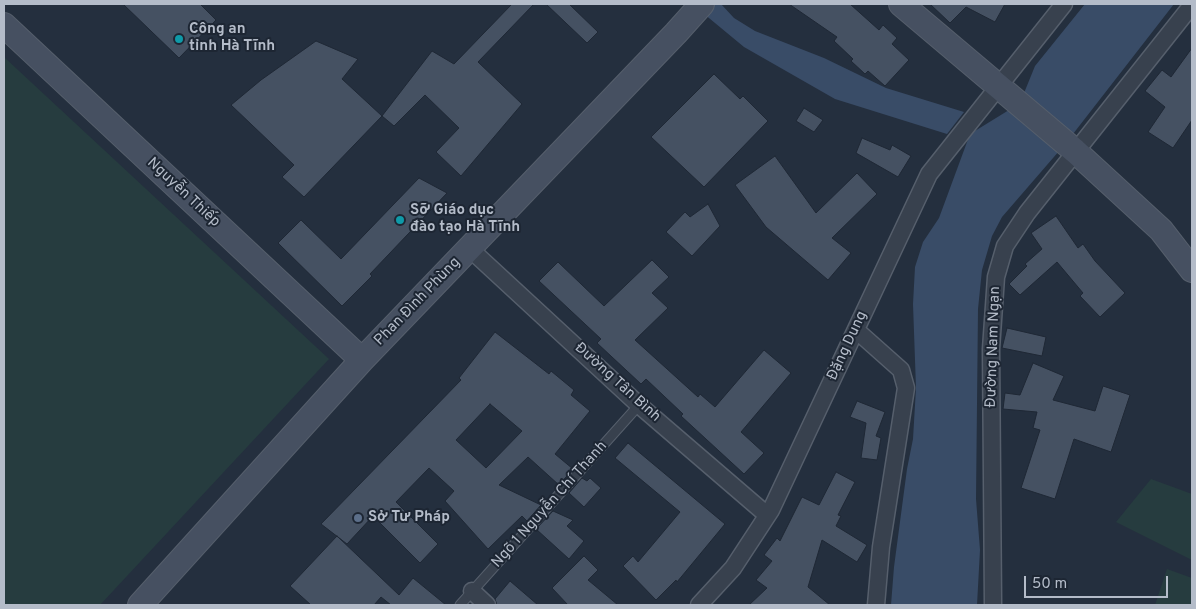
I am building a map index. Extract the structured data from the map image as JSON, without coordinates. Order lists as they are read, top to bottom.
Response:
{
  "streets": {
    "street": [
      "Nguyễn Thiếp",
      "Phan Đình Phùng",
      "Đặng Dung",
      "Đường Nam Ngạn",
      "Đường Tân Bình"
    ],
    "lane": ["Ngõ 1 Nguyễn Chí Thanh"]
  },
  "crossings": [
    ["Nguyễn Thiếp", "Phan Đình Phùng"],
    ["Phan Đình Phùng", "Đường Tân Bình"],
    ["Đặng Dung", "Đường Tân Bình"],
    ["Đường Tân Bình", "Ngõ 1 Nguyễn Chí Thanh"]
  ],
  "places": ["Công an tỉnh Hà Tĩnh", "Sỡ Giáo dục đào tạo Hà Tĩnh", "Sở Tư Pháp"],
  "scale_bar": "50 m"
}
